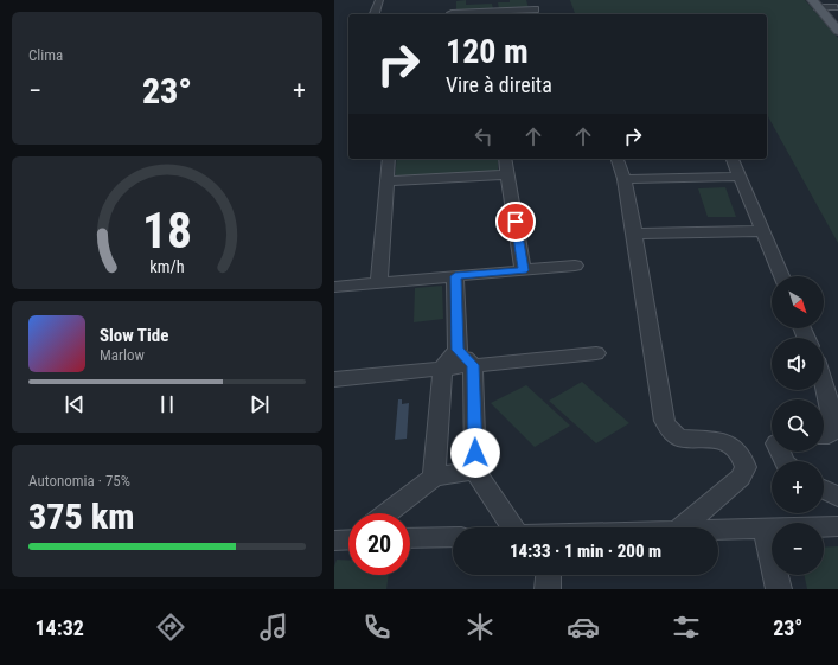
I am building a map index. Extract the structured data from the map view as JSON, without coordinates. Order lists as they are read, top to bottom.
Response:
{
  "north": "bottom right",
  "page": {
    "tile": [
      "Clima",
      ["Autonomia · 75%", "375 km"]
    ],
    "turn": ["120 m", "Vire à direita"],
    "heat": ["−", "23°", "+"],
    "map_buttons": ["+", "−"],
    "song": ["Slow Tide", "Marlow"],
    "limit": "20",
    "trip": "14:33 · 1 min · 200 m",
    "tabs": ["14:32", "23°"],
    "gauge": ["18", "km/h"]
  }
}
